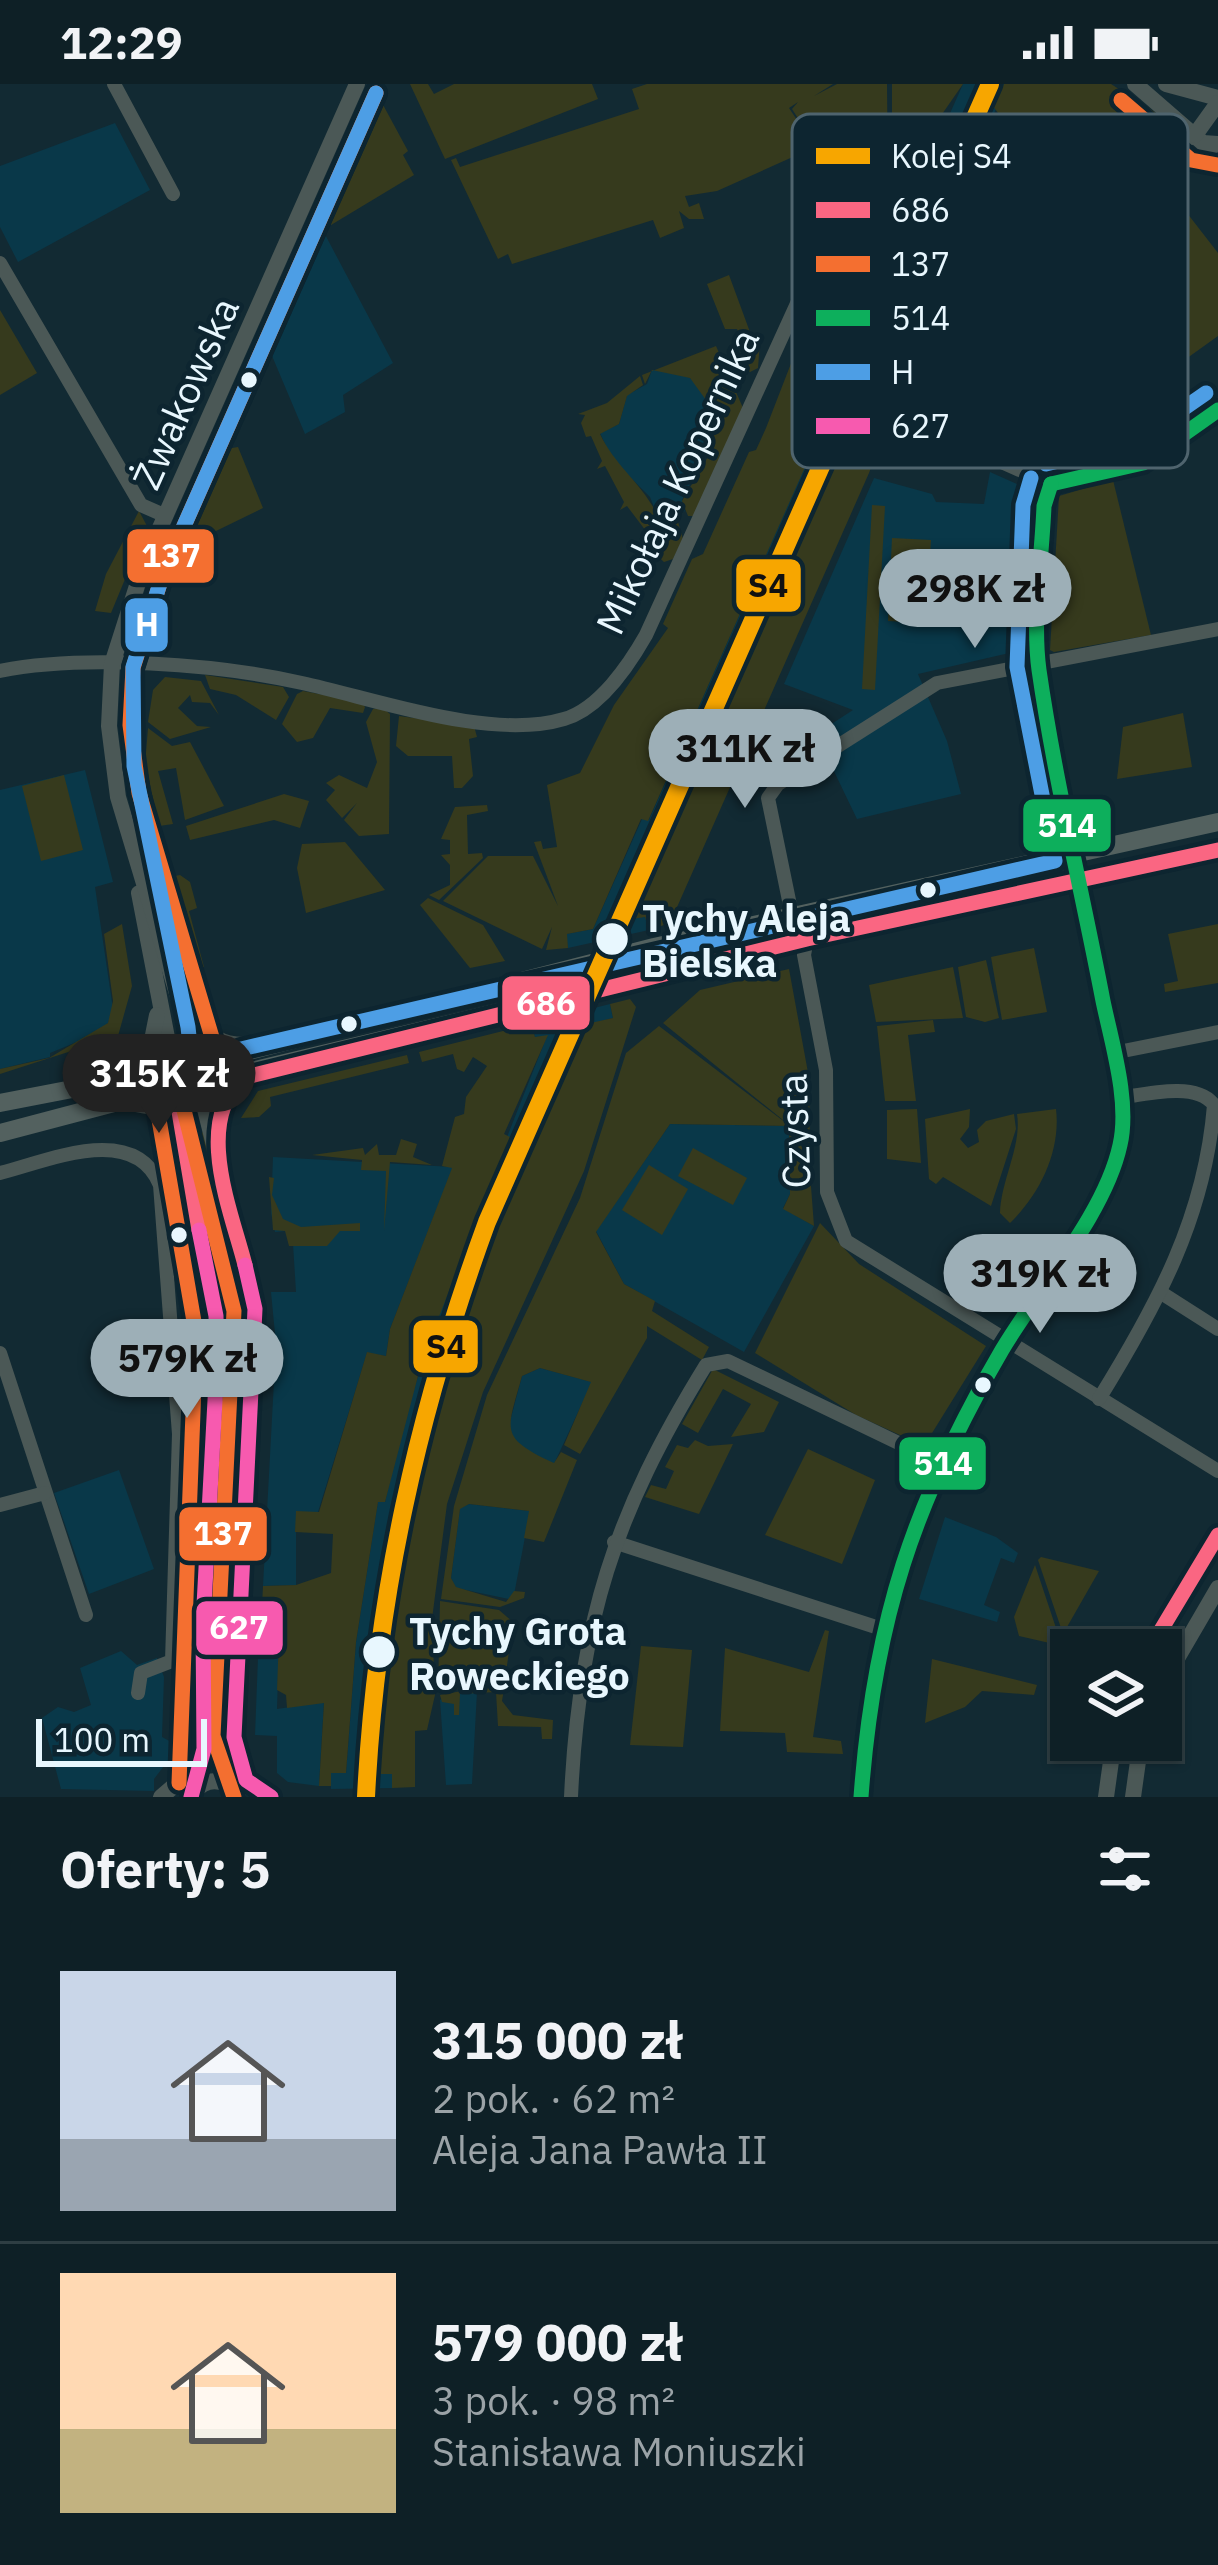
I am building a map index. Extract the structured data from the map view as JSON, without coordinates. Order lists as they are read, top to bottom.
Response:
{
  "streets": {
    "street": ["Żwakowska", "Mikołaja Kopernika", "Czysta"]
  },
  "crossings": [
    ["Żwakowska", "Mikołaja Kopernika"]
  ],
  "places": ["Tychy Aleja Bielska", "Tychy Grota Roweckiego"],
  "lines": [
    "rail line S4",
    "transit line 137",
    "transit line H",
    "transit line 514",
    "transit line 686",
    "transit line 627"
  ],
  "legend": [
    "Kolej S4",
    "686",
    "137",
    "514",
    "H",
    "627"
  ],
  "scale_bar": "100 m",
  "page": {
    "status": "12:29",
    "price": [
      "298K zł",
      "311K zł",
      "315K zł",
      "319K zł",
      "579K zł"
    ],
    "scale": "100 m",
    "heading": "Oferty: 5",
    "list": [
      {
        "name": "315 000 zł",
        "note": "2 pok. · 62 m² · Aleja Jana Pawła II"
      },
      {
        "name": "579 000 zł",
        "note": "3 pok. · 98 m² · Stanisława Moniuszki"
      }
    ]
  }
}
